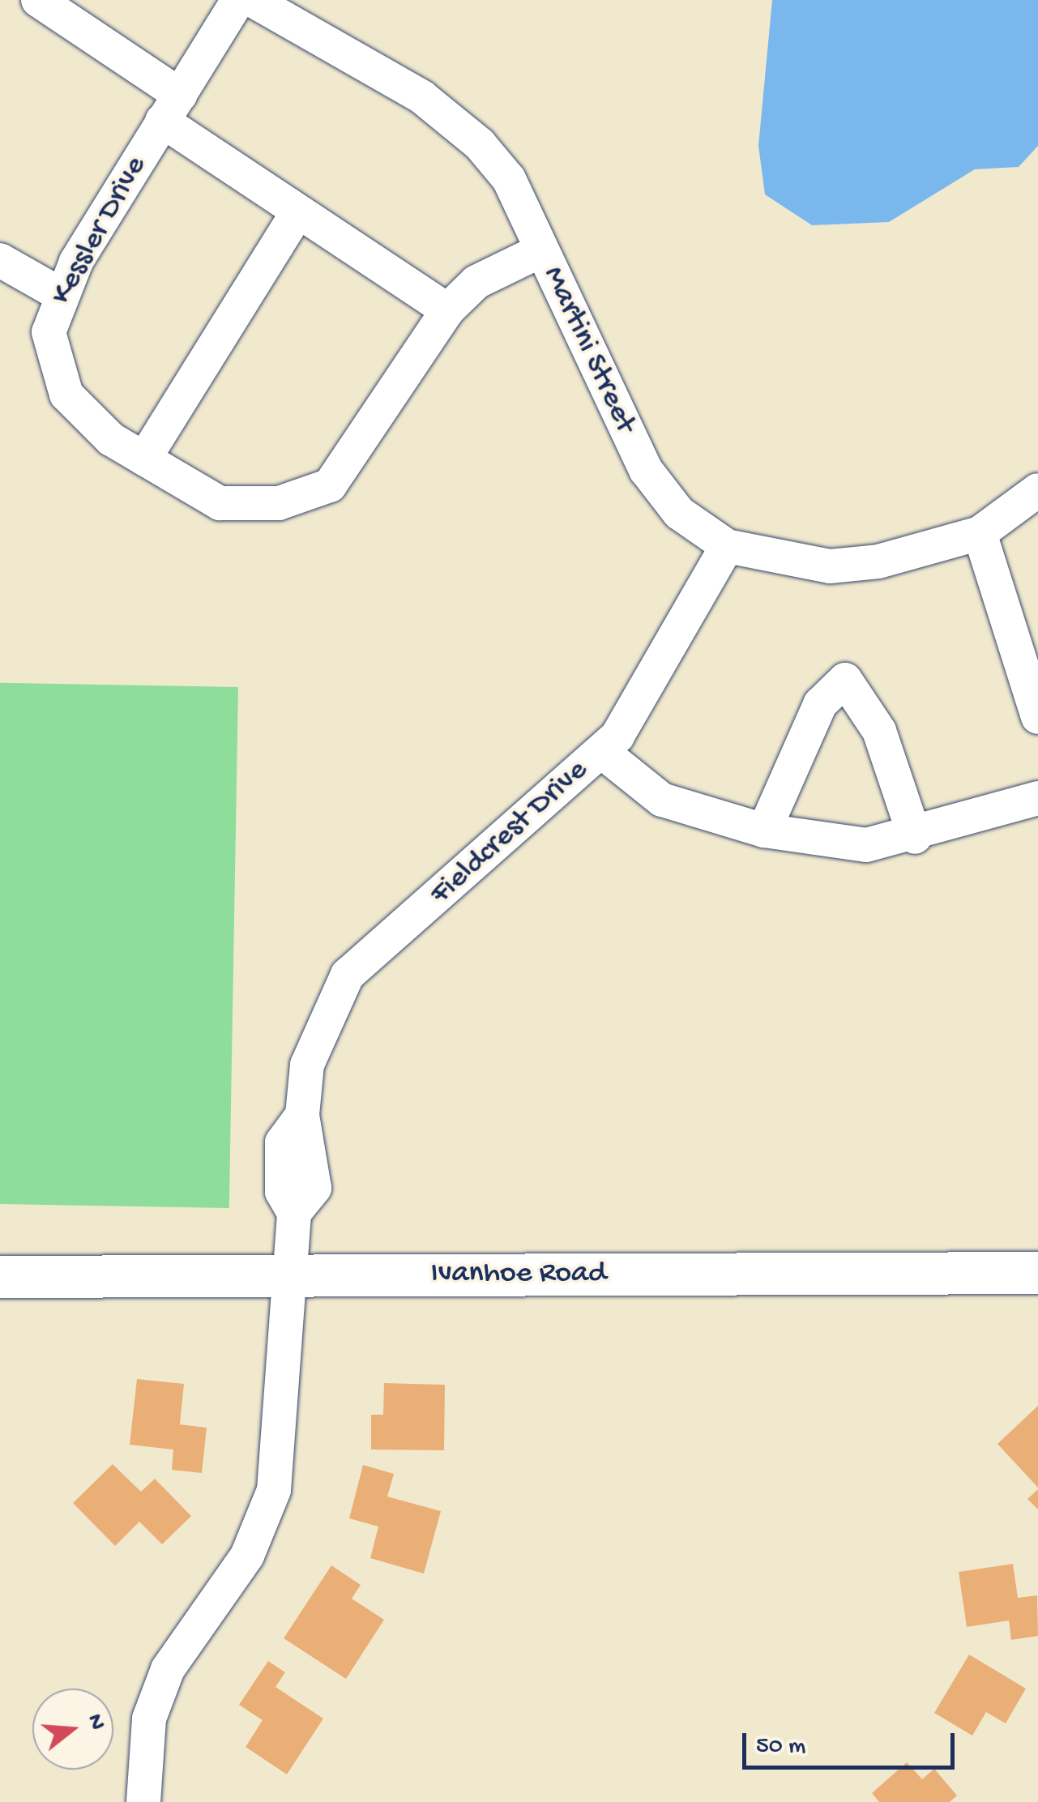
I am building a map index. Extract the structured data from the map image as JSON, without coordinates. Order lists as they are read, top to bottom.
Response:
{
  "streets": {
    "main road": ["Ivanhoe Road"],
    "street": ["Kessler Drive", "Martini Street", "Fieldcrest Drive"]
  },
  "crossings": [
    ["Kessler Drive", "Martini Street"],
    ["Martini Street", "Fieldcrest Drive"],
    ["Fieldcrest Drive", "Ivanhoe Road"]
  ],
  "scale_bar": "50 m",
  "north": "right"
}
